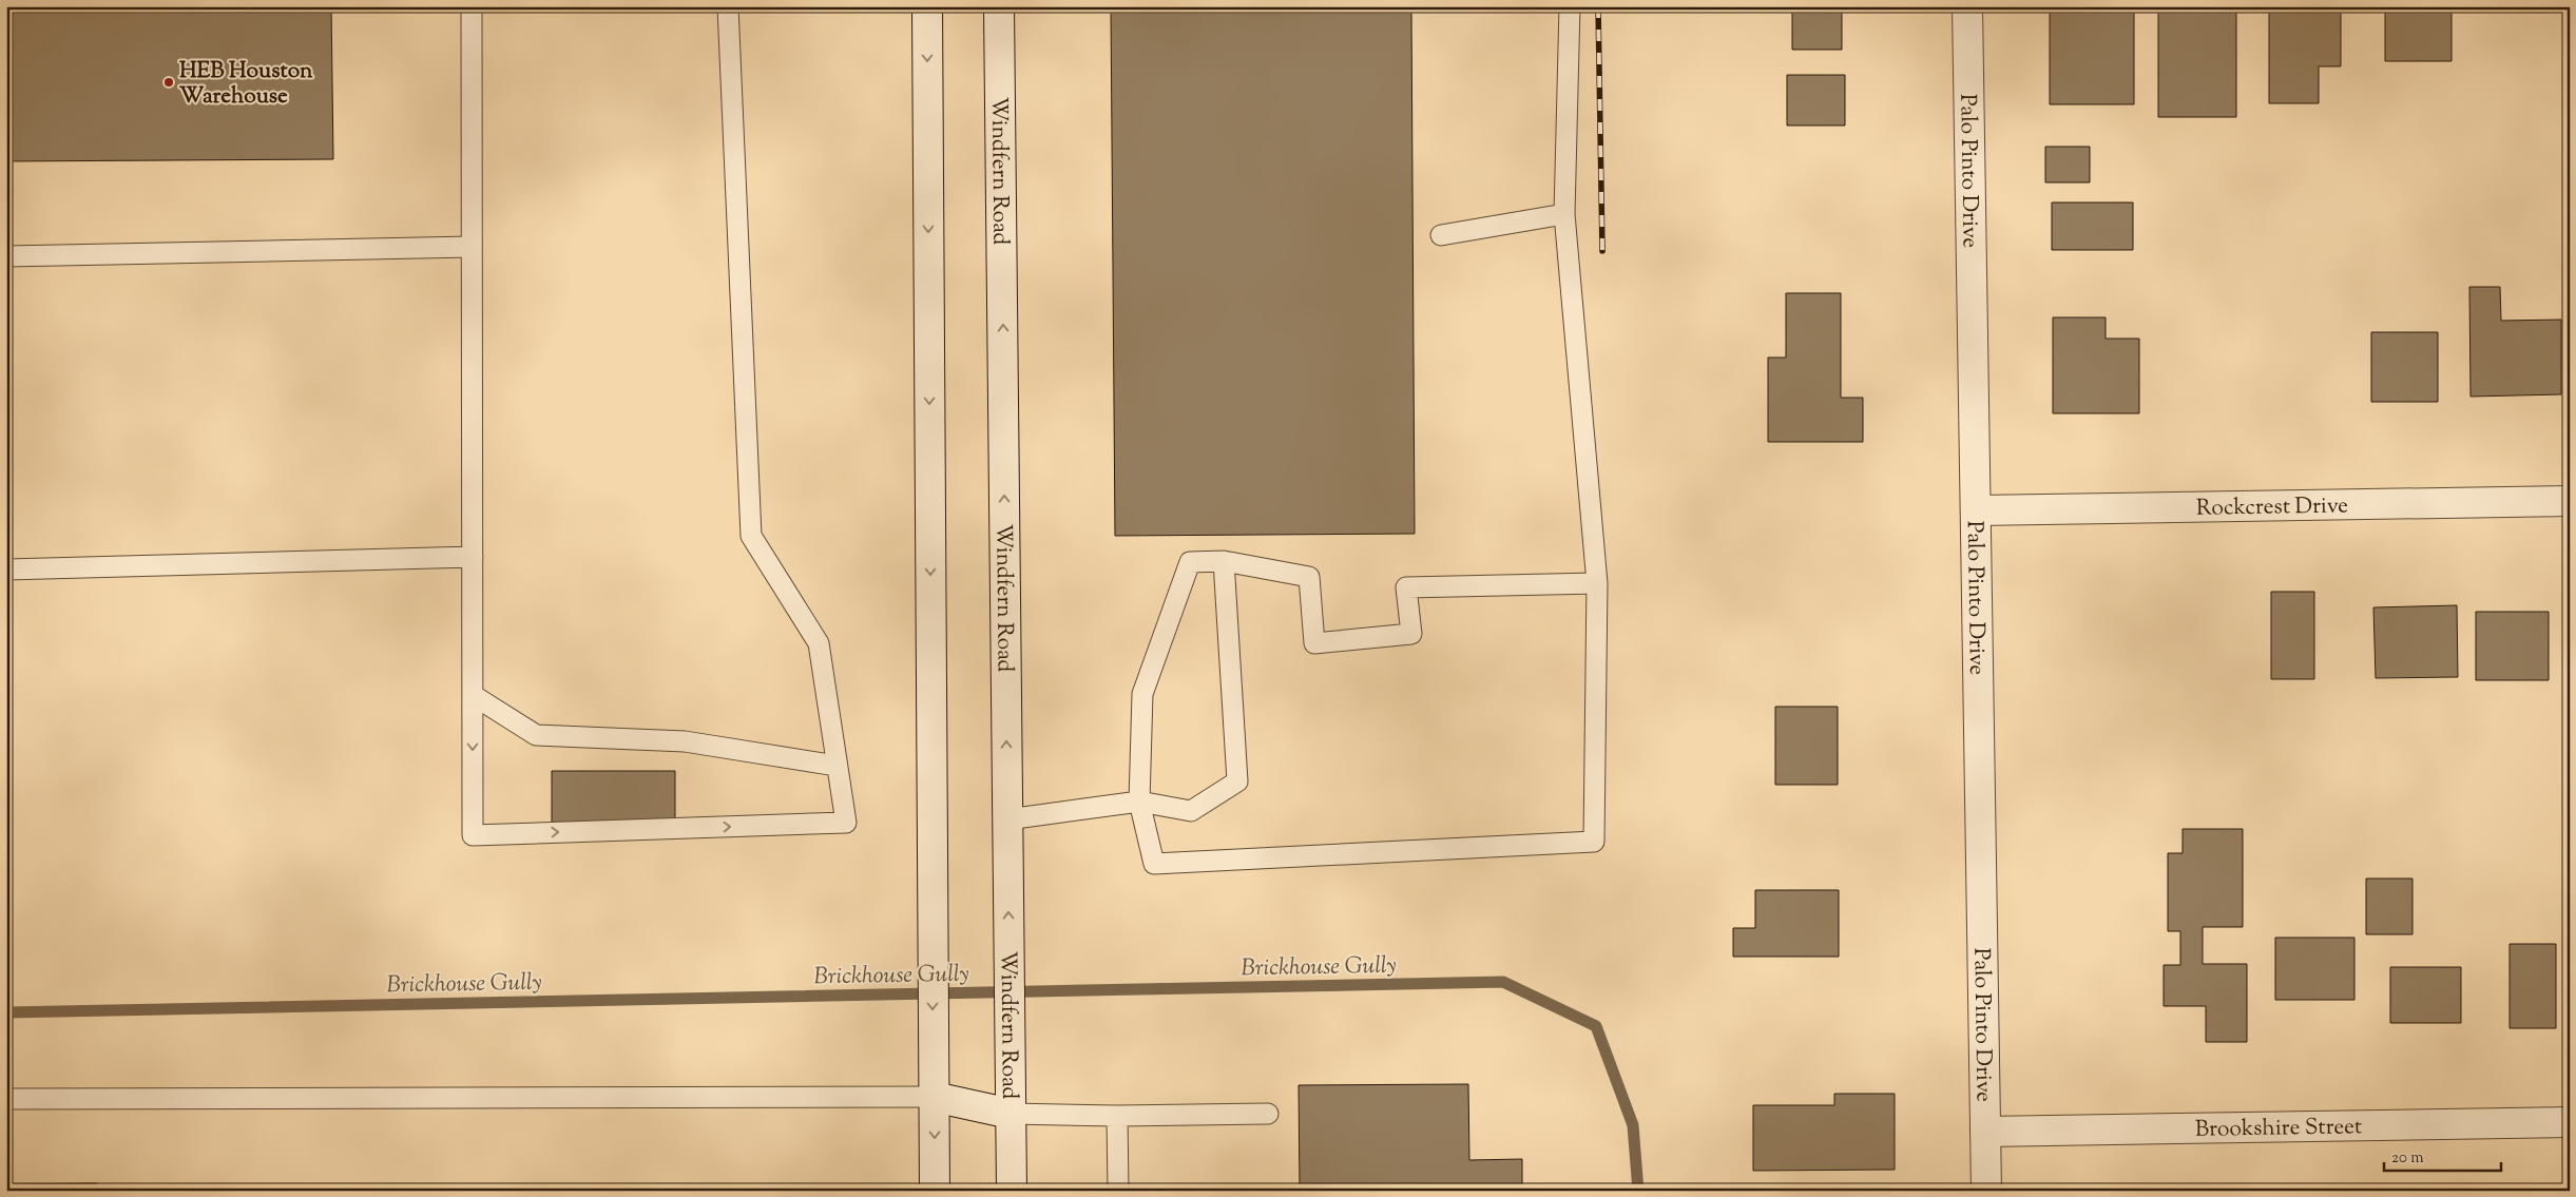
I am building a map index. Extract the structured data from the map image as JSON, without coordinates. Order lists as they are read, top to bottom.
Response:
{
  "streets": {
    "street": [
      "Windfern Road",
      "Palo Pinto Drive",
      "Rockcrest Drive",
      "Brookshire Street"
    ]
  },
  "crossings": [
    ["Palo Pinto Drive", "Rockcrest Drive"],
    ["Palo Pinto Drive", "Brookshire Street"]
  ],
  "water": ["Brickhouse Gully"],
  "places": ["HEB Houston Warehouse"],
  "scale_bar": "20 m"
}
